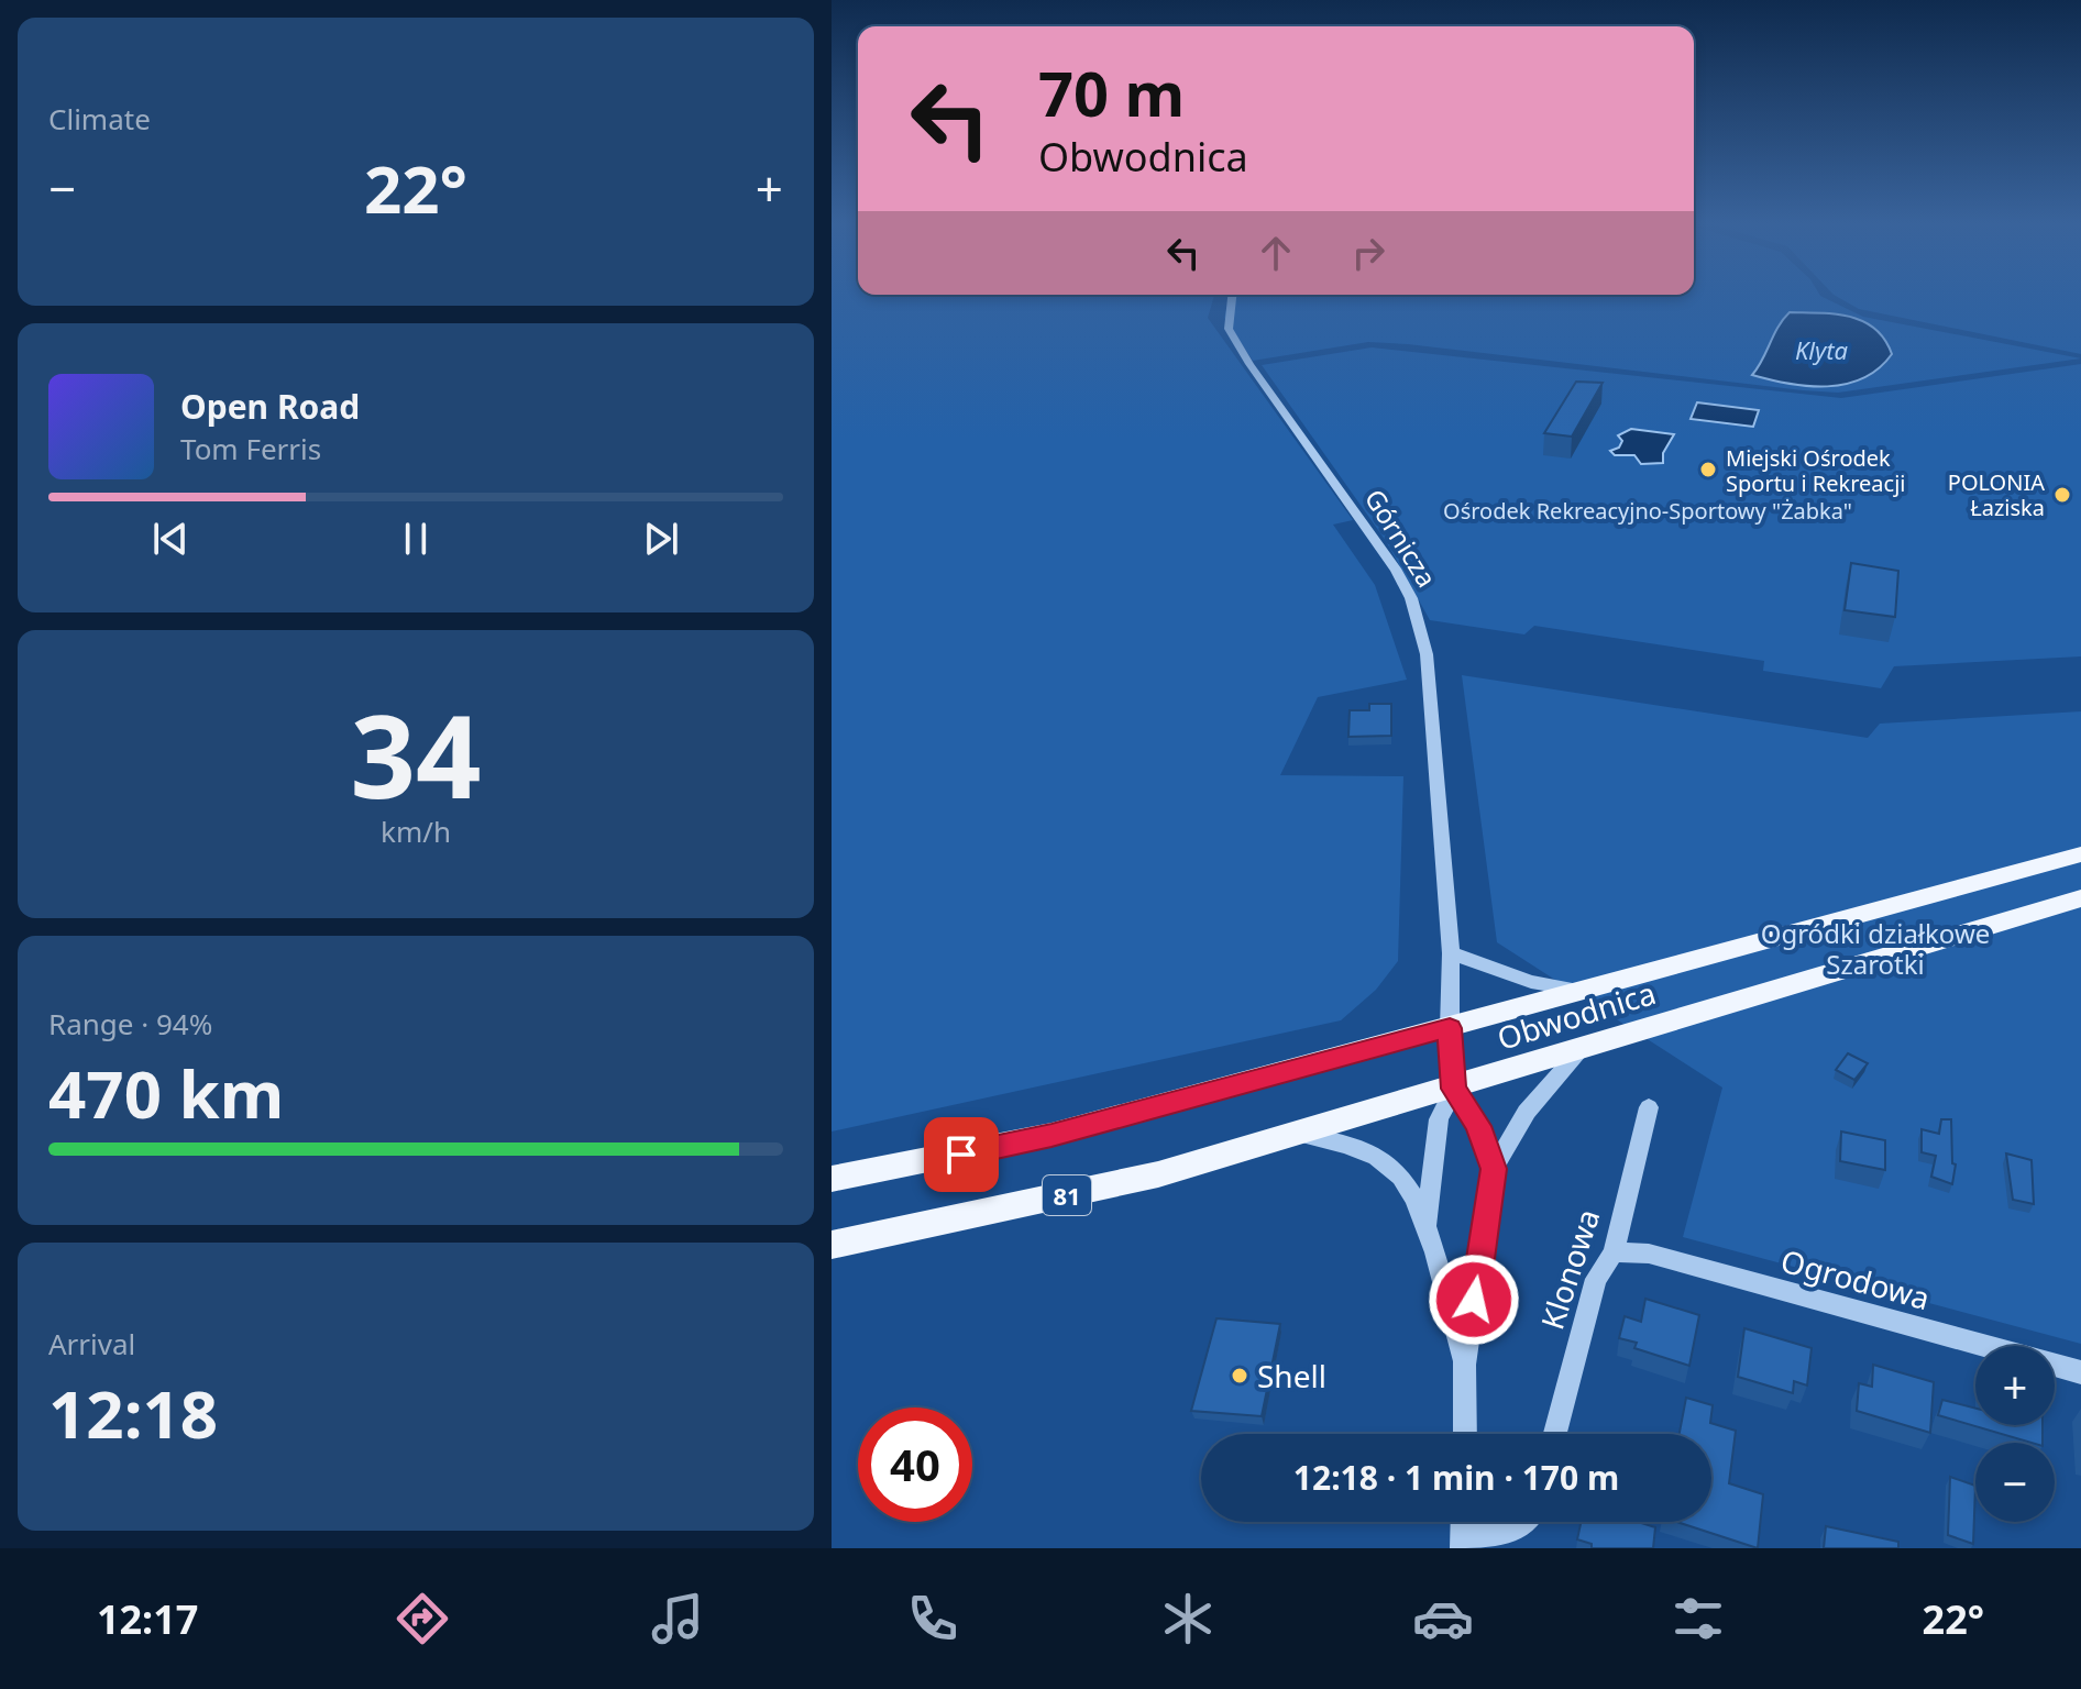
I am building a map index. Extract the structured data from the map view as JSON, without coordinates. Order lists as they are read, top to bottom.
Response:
{
  "streets": {
    "main road": ["Obwodnica", "81"],
    "street": ["Górnicza", "Klonowa", "Ogrodowa"]
  },
  "crossings": [
    ["Górnicza", "Obwodnica"],
    ["Klonowa", "Ogrodowa"]
  ],
  "water": ["Klyta"],
  "parks": ["Ośrodek Rekreacyjno-Sportowy \"Żabka\"", "Ogródki działkowe Szarotki"],
  "places": ["Miejski Ośrodek Sportu i Rekreacji", "POLONIA Łaziska", "Shell"],
  "page": {
    "tile": [
      "Climate",
      ["34", "km/h"],
      ["Range · 94%", "470 km"],
      ["Arrival", "12:18"]
    ],
    "turn": ["70 m", "Obwodnica"],
    "heat": ["−", "22°", "+"],
    "song": ["Open Road", "Tom Ferris"],
    "map_buttons": ["+", "−"],
    "limit": "40",
    "trip": "12:18 · 1 min · 170 m",
    "tabs": ["12:17", "22°"]
  }
}
